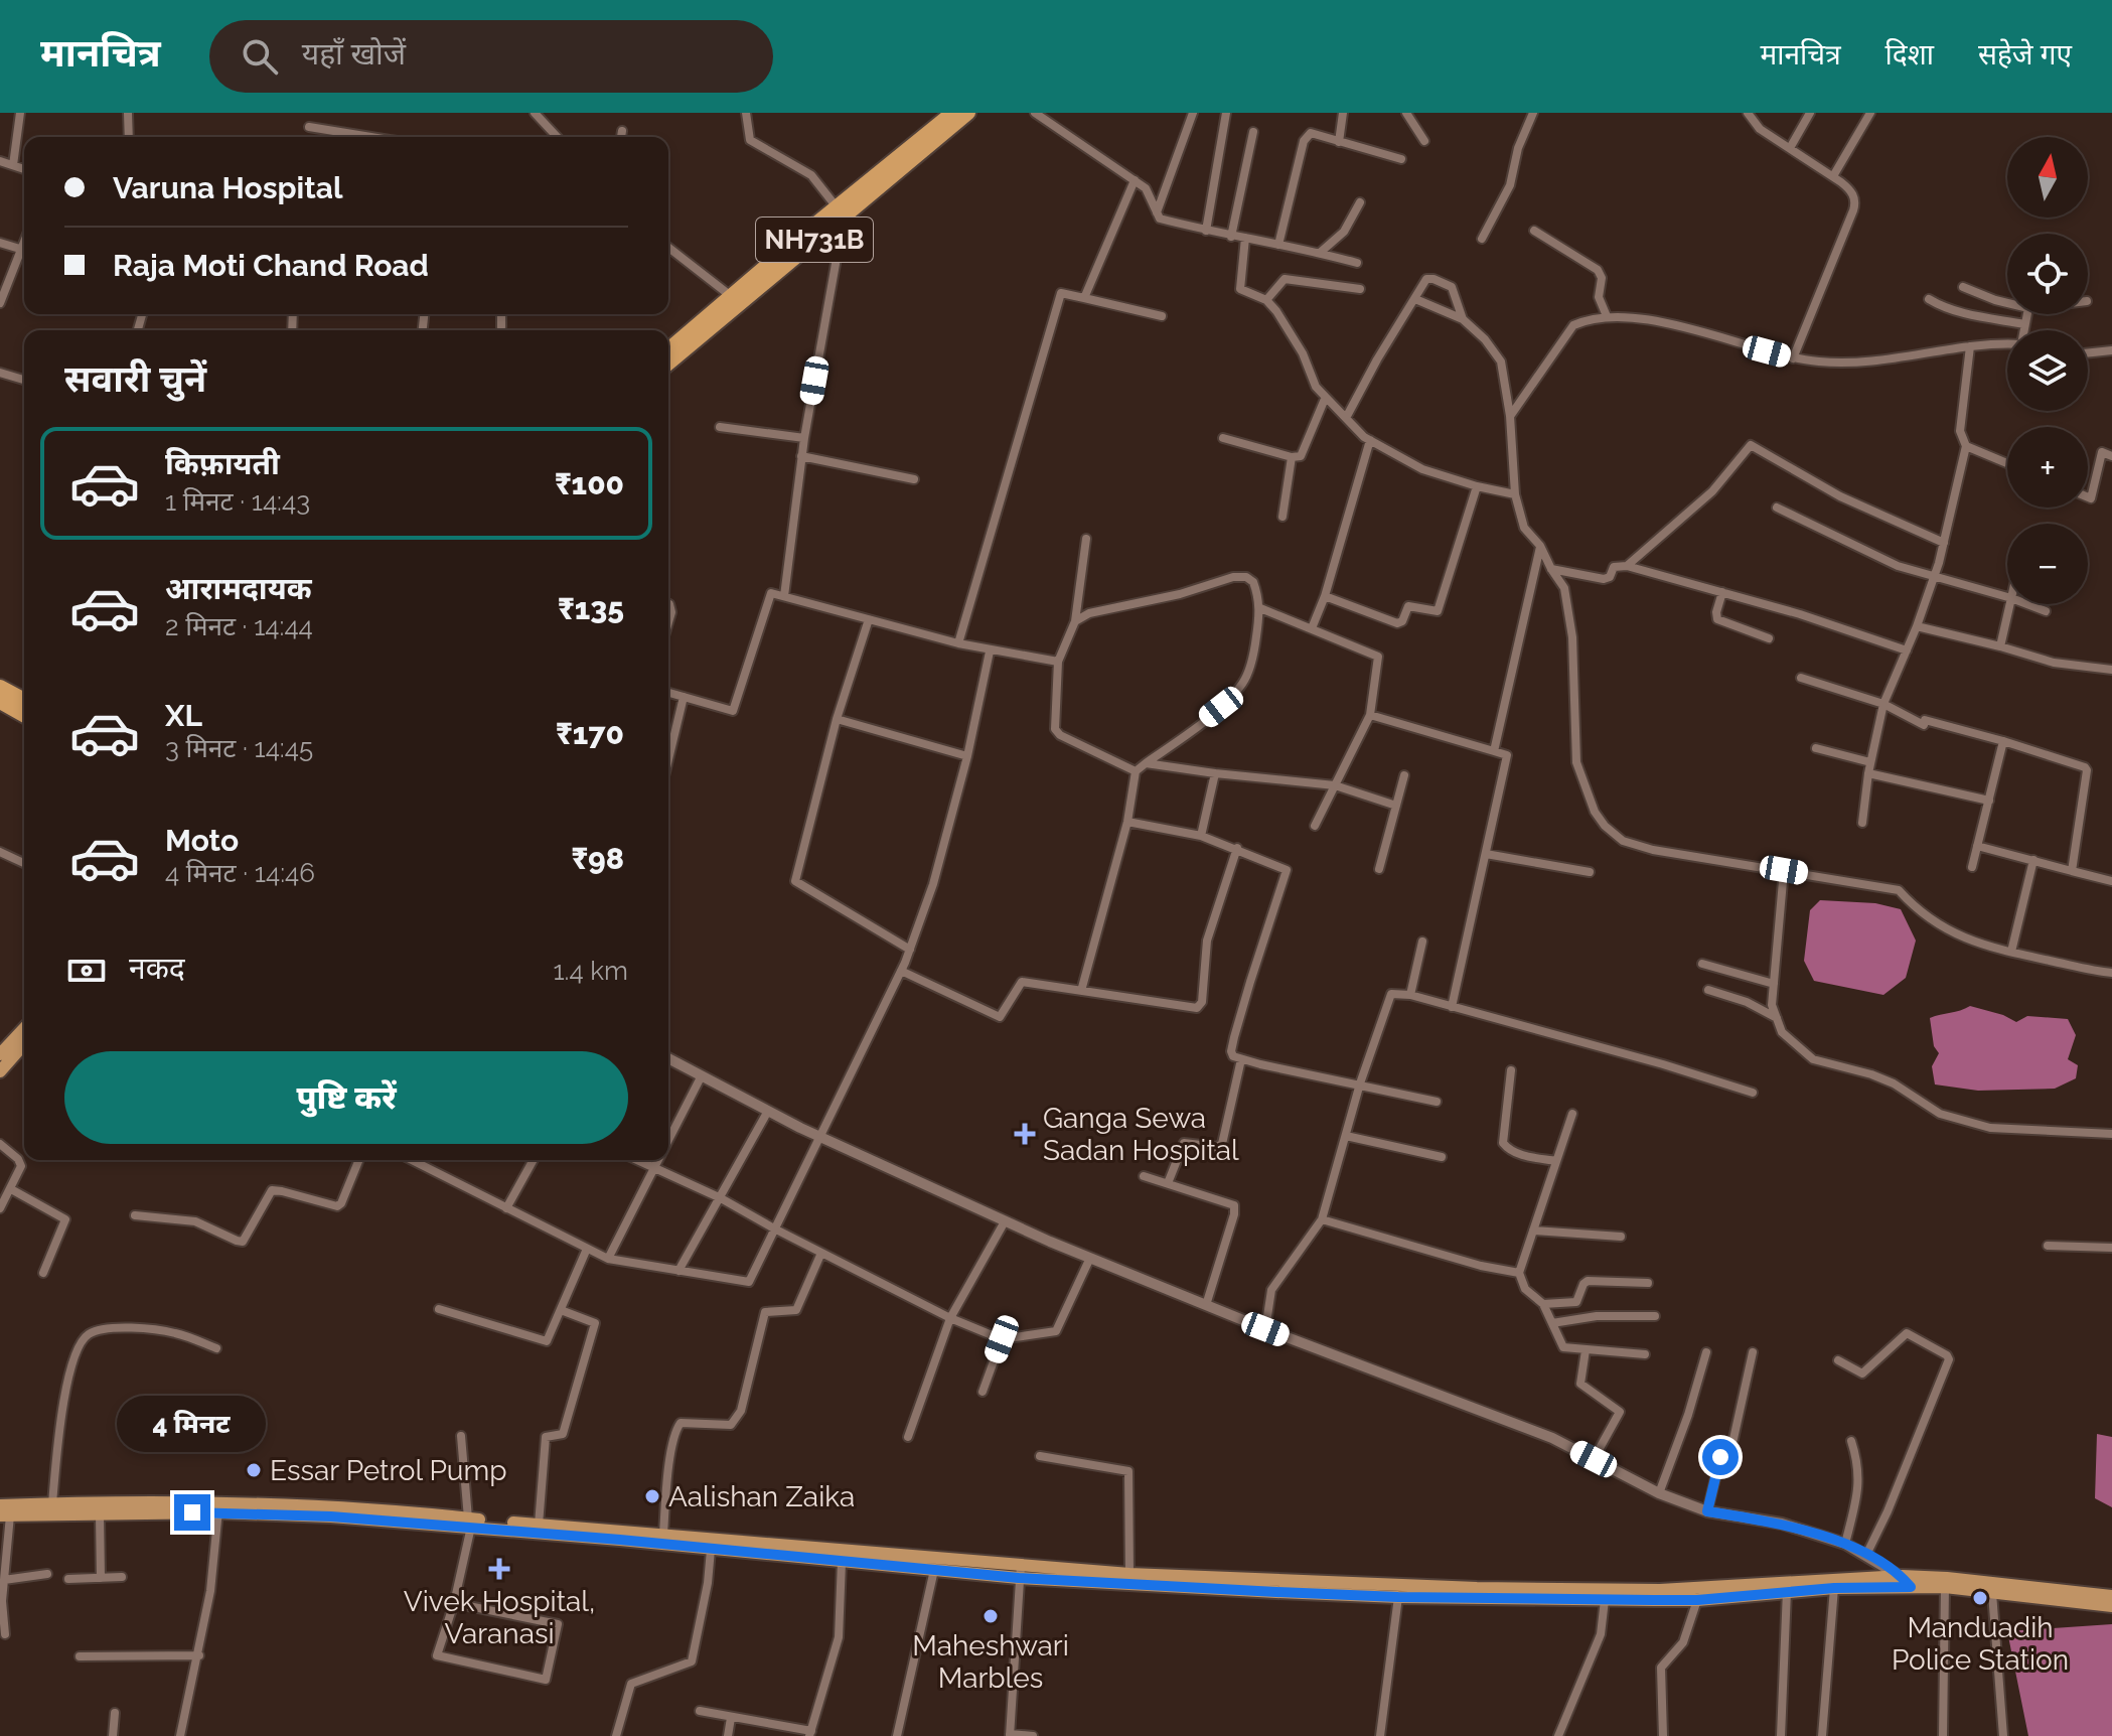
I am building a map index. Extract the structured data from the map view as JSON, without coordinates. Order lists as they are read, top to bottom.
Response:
{
  "streets": {
    "highway": ["NH731B"]
  },
  "places": {
    "health": ["Ganga Sewa Sadan Hospital", "Vivek Hospital, Varanasi"],
    "other": [
      "Essar Petrol Pump",
      "Aalishan Zaika",
      "Manduadih Police Station",
      "Maheshwari Marbles"
    ]
  },
  "north": "top",
  "page": {
    "header": "मानचित्र",
    "search": "यहाँ खोजें",
    "nav": ["मानचित्र", "दिशा", "सहेजे गए"],
    "map_buttons": ["+", "−"],
    "banner": ["Varuna Hospital", "Raja Moti Chand Road"],
    "heading": "सवारी चुनें",
    "list": [
      {
        "name": "किफ़ायती",
        "note": "1 मिनट · 14:43",
        "value": "₹100"
      },
      {
        "name": "आरामदायक",
        "note": "2 मिनट · 14:44",
        "value": "₹135"
      },
      {
        "name": "XL",
        "note": "3 मिनट · 14:45",
        "value": "₹170"
      },
      {
        "name": "Moto",
        "note": "4 मिनट · 14:46",
        "value": "₹98"
      }
    ],
    "pay": ["नकद", "1.4 km"],
    "buttons": "पुष्टि करें",
    "bubble": "4 मिनट"
  }
}
